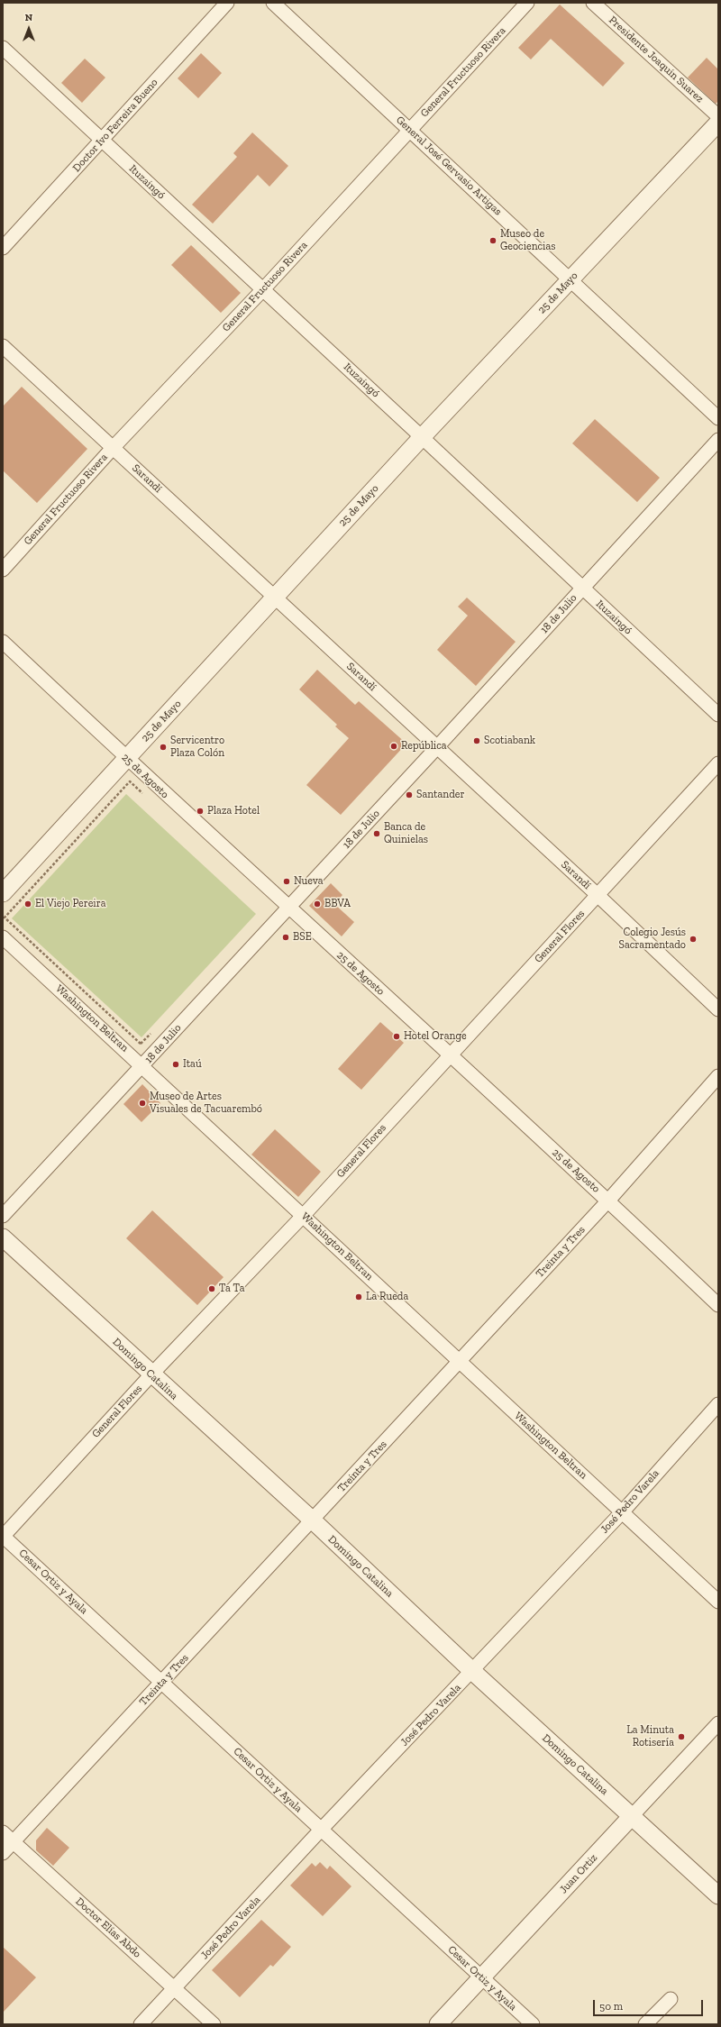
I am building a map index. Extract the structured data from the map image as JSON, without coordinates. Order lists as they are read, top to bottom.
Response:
{
  "streets": {
    "street": [
      "Presidente Joaquin Suarez",
      "General Fructuoso Rivera",
      "Doctor Ivo Ferreira Bueno",
      "General José Gervasio Artigas",
      "Ituzaingó",
      "25 de Mayo",
      "Sarandí",
      "18 de Julio",
      "25 de Agosto",
      "General Flores",
      "Washington Beltran",
      "Treinta y Tres",
      "Domingo Catalina",
      "José Pedro Varela",
      "Cesar Ortiz y Ayala",
      "Juan Ortiz",
      "Doctor Elías Abdo"
    ]
  },
  "crossings": [
    ["General Fructuoso Rivera", "General José Gervasio Artigas"],
    ["General Fructuoso Rivera", "Ituzaingó"],
    ["General Fructuoso Rivera", "Sarandí"],
    ["Doctor Ivo Ferreira Bueno", "Ituzaingó"],
    ["General José Gervasio Artigas", "25 de Mayo"],
    ["Ituzaingó", "25 de Mayo"],
    ["Ituzaingó", "18 de Julio"],
    ["25 de Mayo", "Sarandí"],
    ["25 de Mayo", "25 de Agosto"],
    ["Sarandí", "18 de Julio"],
    ["Sarandí", "General Flores"],
    ["18 de Julio", "25 de Agosto"],
    ["18 de Julio", "Washington Beltran"],
    ["25 de Agosto", "General Flores"],
    ["25 de Agosto", "Treinta y Tres"],
    ["General Flores", "Washington Beltran"],
    ["General Flores", "Domingo Catalina"],
    ["General Flores", "Cesar Ortiz y Ayala"],
    ["Washington Beltran", "Treinta y Tres"],
    ["Washington Beltran", "José Pedro Varela"],
    ["Treinta y Tres", "Domingo Catalina"],
    ["Treinta y Tres", "Cesar Ortiz y Ayala"],
    ["Treinta y Tres", "Doctor Elías Abdo"],
    ["Domingo Catalina", "José Pedro Varela"],
    ["Domingo Catalina", "Juan Ortiz"],
    ["José Pedro Varela", "Cesar Ortiz y Ayala"],
    ["José Pedro Varela", "Doctor Elías Abdo"],
    ["Cesar Ortiz y Ayala", "Juan Ortiz"]
  ],
  "places": [
    "Museo de Geociencias",
    "Scotiabank",
    "República",
    "Servicentro Plaza Colón",
    "Santander",
    "Plaza Hotel",
    "Banca de Quinielas",
    "Nueva",
    "El Viejo Pereira",
    "BBVA",
    "BSE",
    "Colegio Jesús Sacramentado",
    "Hotel Orange",
    "Itaú",
    "Museo de Artes Visuales de Tacuarembó",
    "Ta Ta",
    "La Rueda",
    "La Minuta Rotisería"
  ],
  "scale_bar": "50 m",
  "north": "top"
}
